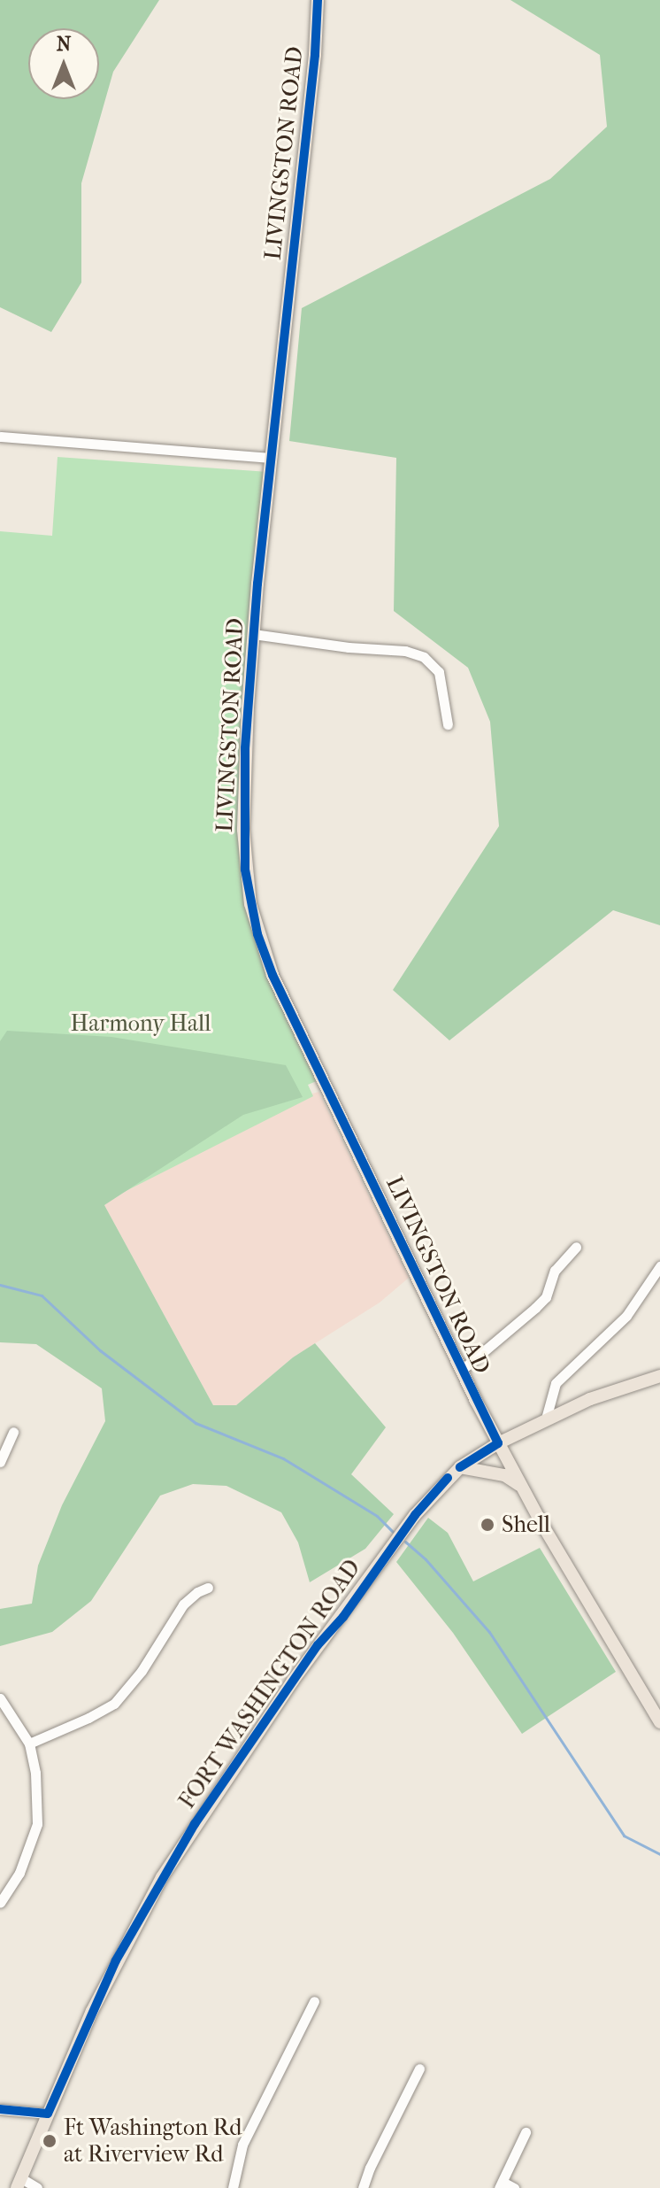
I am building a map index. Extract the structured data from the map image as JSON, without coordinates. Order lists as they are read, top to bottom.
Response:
{
  "streets": {
    "main road": ["LIVINGSTON ROAD", "FORT WASHINGTON ROAD"]
  },
  "crossings": [
    ["LIVINGSTON ROAD", "FORT WASHINGTON ROAD"]
  ],
  "parks": ["Harmony Hall"],
  "places": ["Shell", "Ft Washington Rd at Riverview Rd"],
  "north": "top"
}
